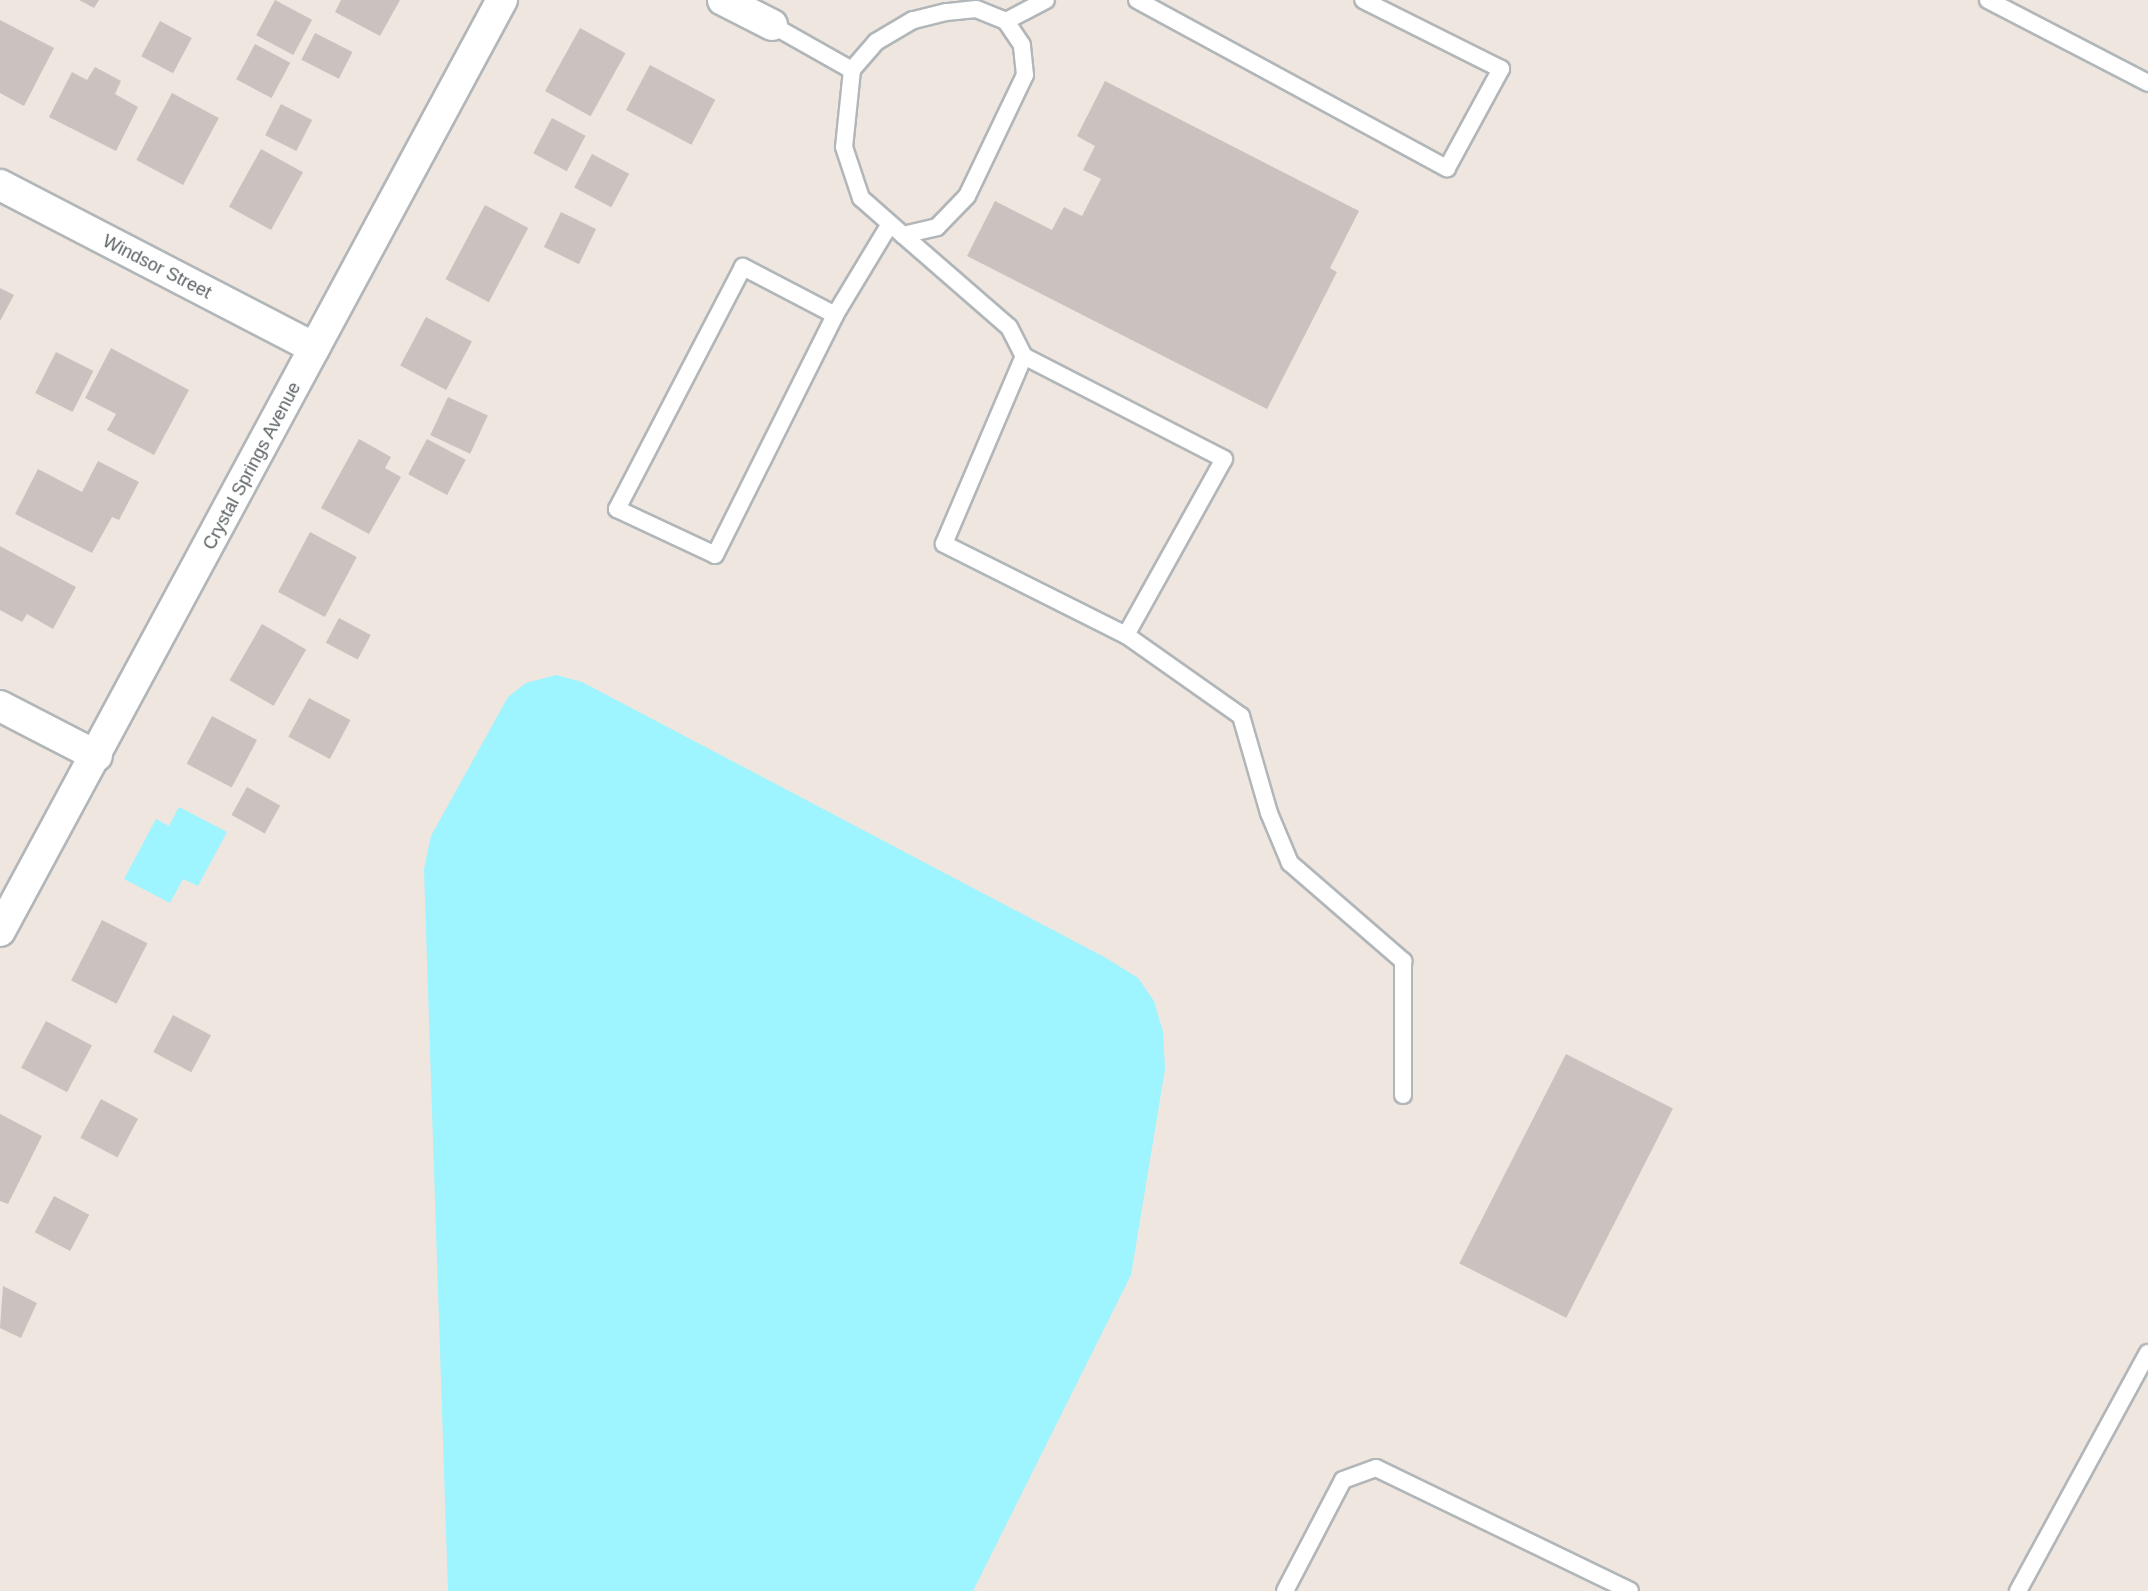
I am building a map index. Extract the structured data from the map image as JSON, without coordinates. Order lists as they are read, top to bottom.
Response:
{
  "streets": {
    "street": ["Windsor Street", "Crystal Springs Avenue"]
  },
  "crossings": [
    ["Windsor Street", "Crystal Springs Avenue"]
  ]
}
